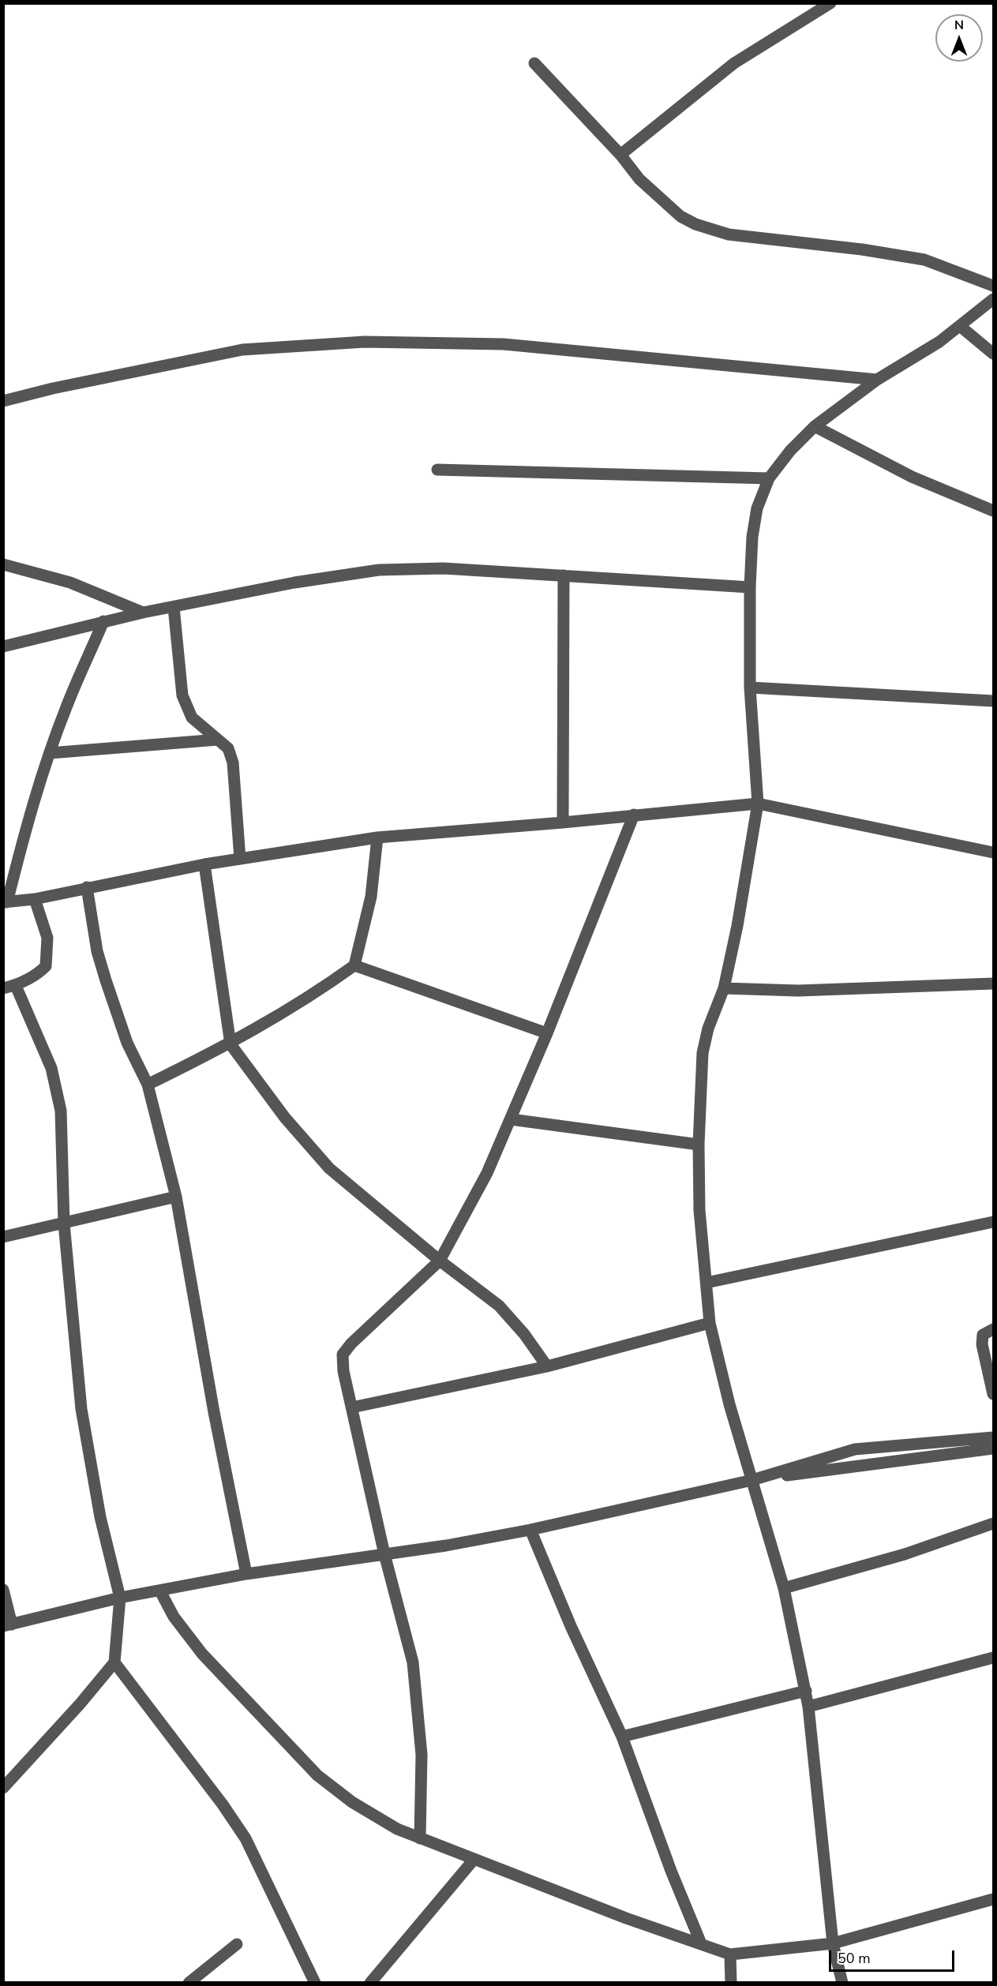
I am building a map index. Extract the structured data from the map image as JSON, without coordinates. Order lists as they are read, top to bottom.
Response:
{
  "scale_bar": "50 m",
  "north": "top"
}
